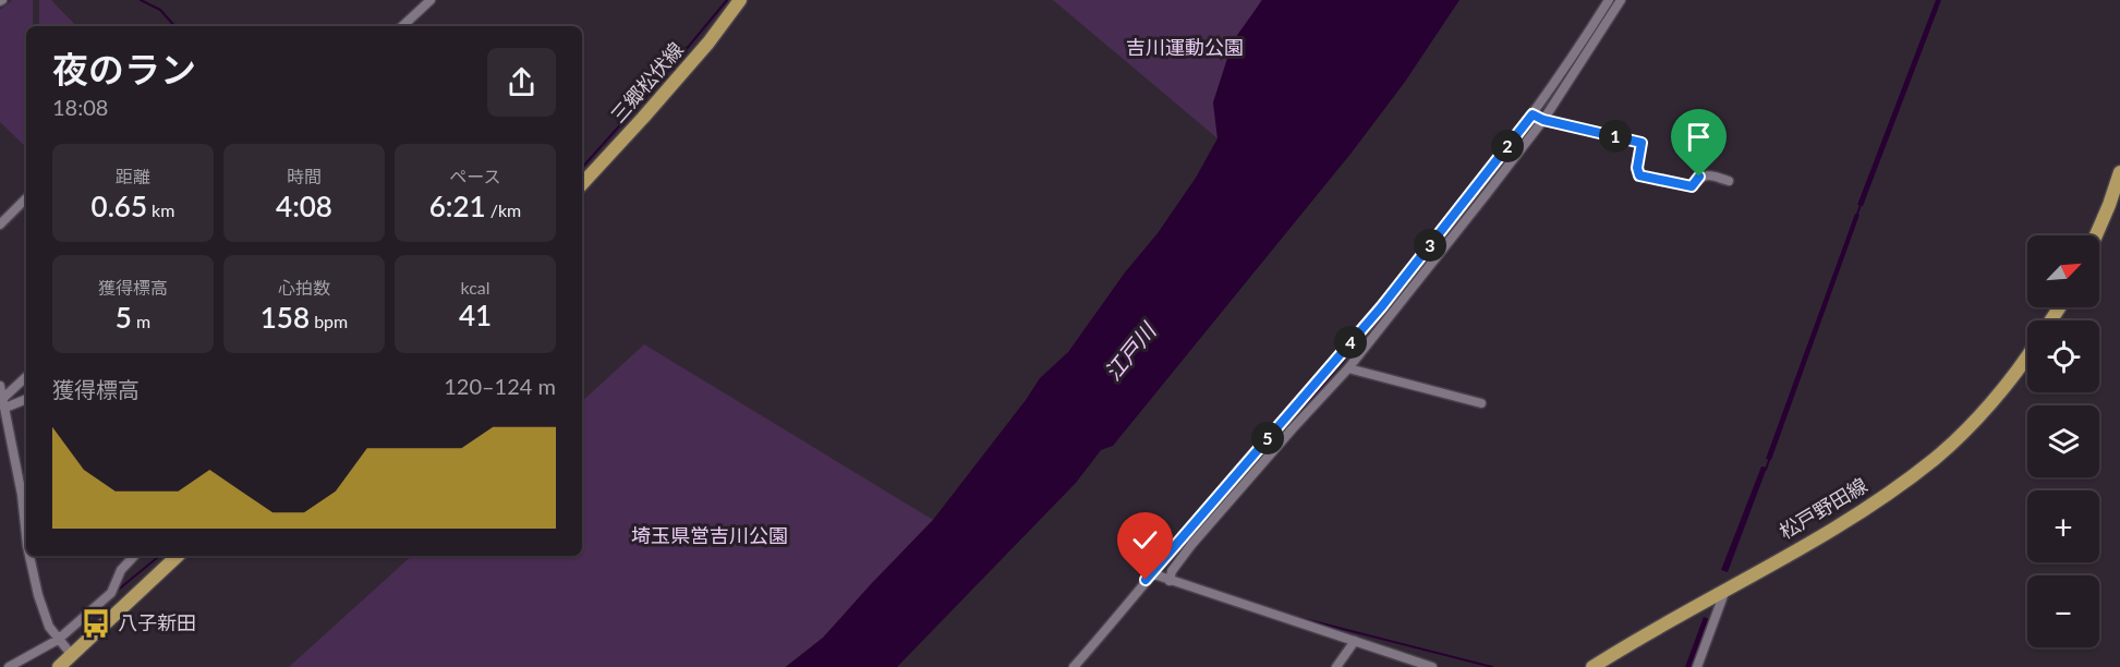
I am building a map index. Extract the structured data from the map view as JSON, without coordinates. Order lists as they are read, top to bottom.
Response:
{
  "streets": {
    "main road": ["三郷松伏線", "松戸野田線"]
  },
  "water": ["江戸川"],
  "parks": ["吉川運動公園", "埼玉県営吉川公園"],
  "places": {
    "bus stop": ["八子新田"]
  },
  "north": "top right",
  "page": {
    "heading": ["夜のラン", "18:08"],
    "pins": [
      "1",
      "2",
      "3",
      "4",
      "5"
    ],
    "stats": [
      ["距離", "0.65 km"],
      ["時間", "4:08"],
      ["ペース", "6:21 /km"],
      ["獲得標高", "5 m"],
      ["心拍数", "158 bpm"],
      ["kcal", "41"]
    ],
    "map_buttons": ["+", "−"],
    "chart": ["獲得標高", "120–124 m"]
  }
}
